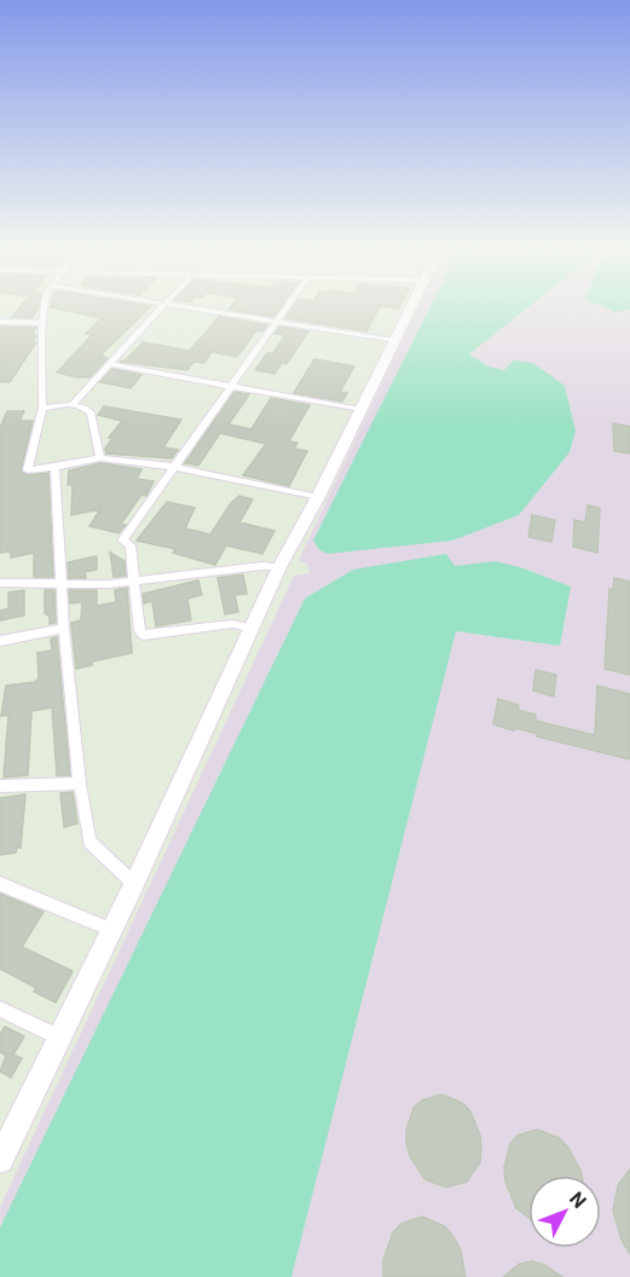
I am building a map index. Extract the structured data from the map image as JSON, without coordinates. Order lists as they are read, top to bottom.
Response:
{
  "north": "top right"
}
